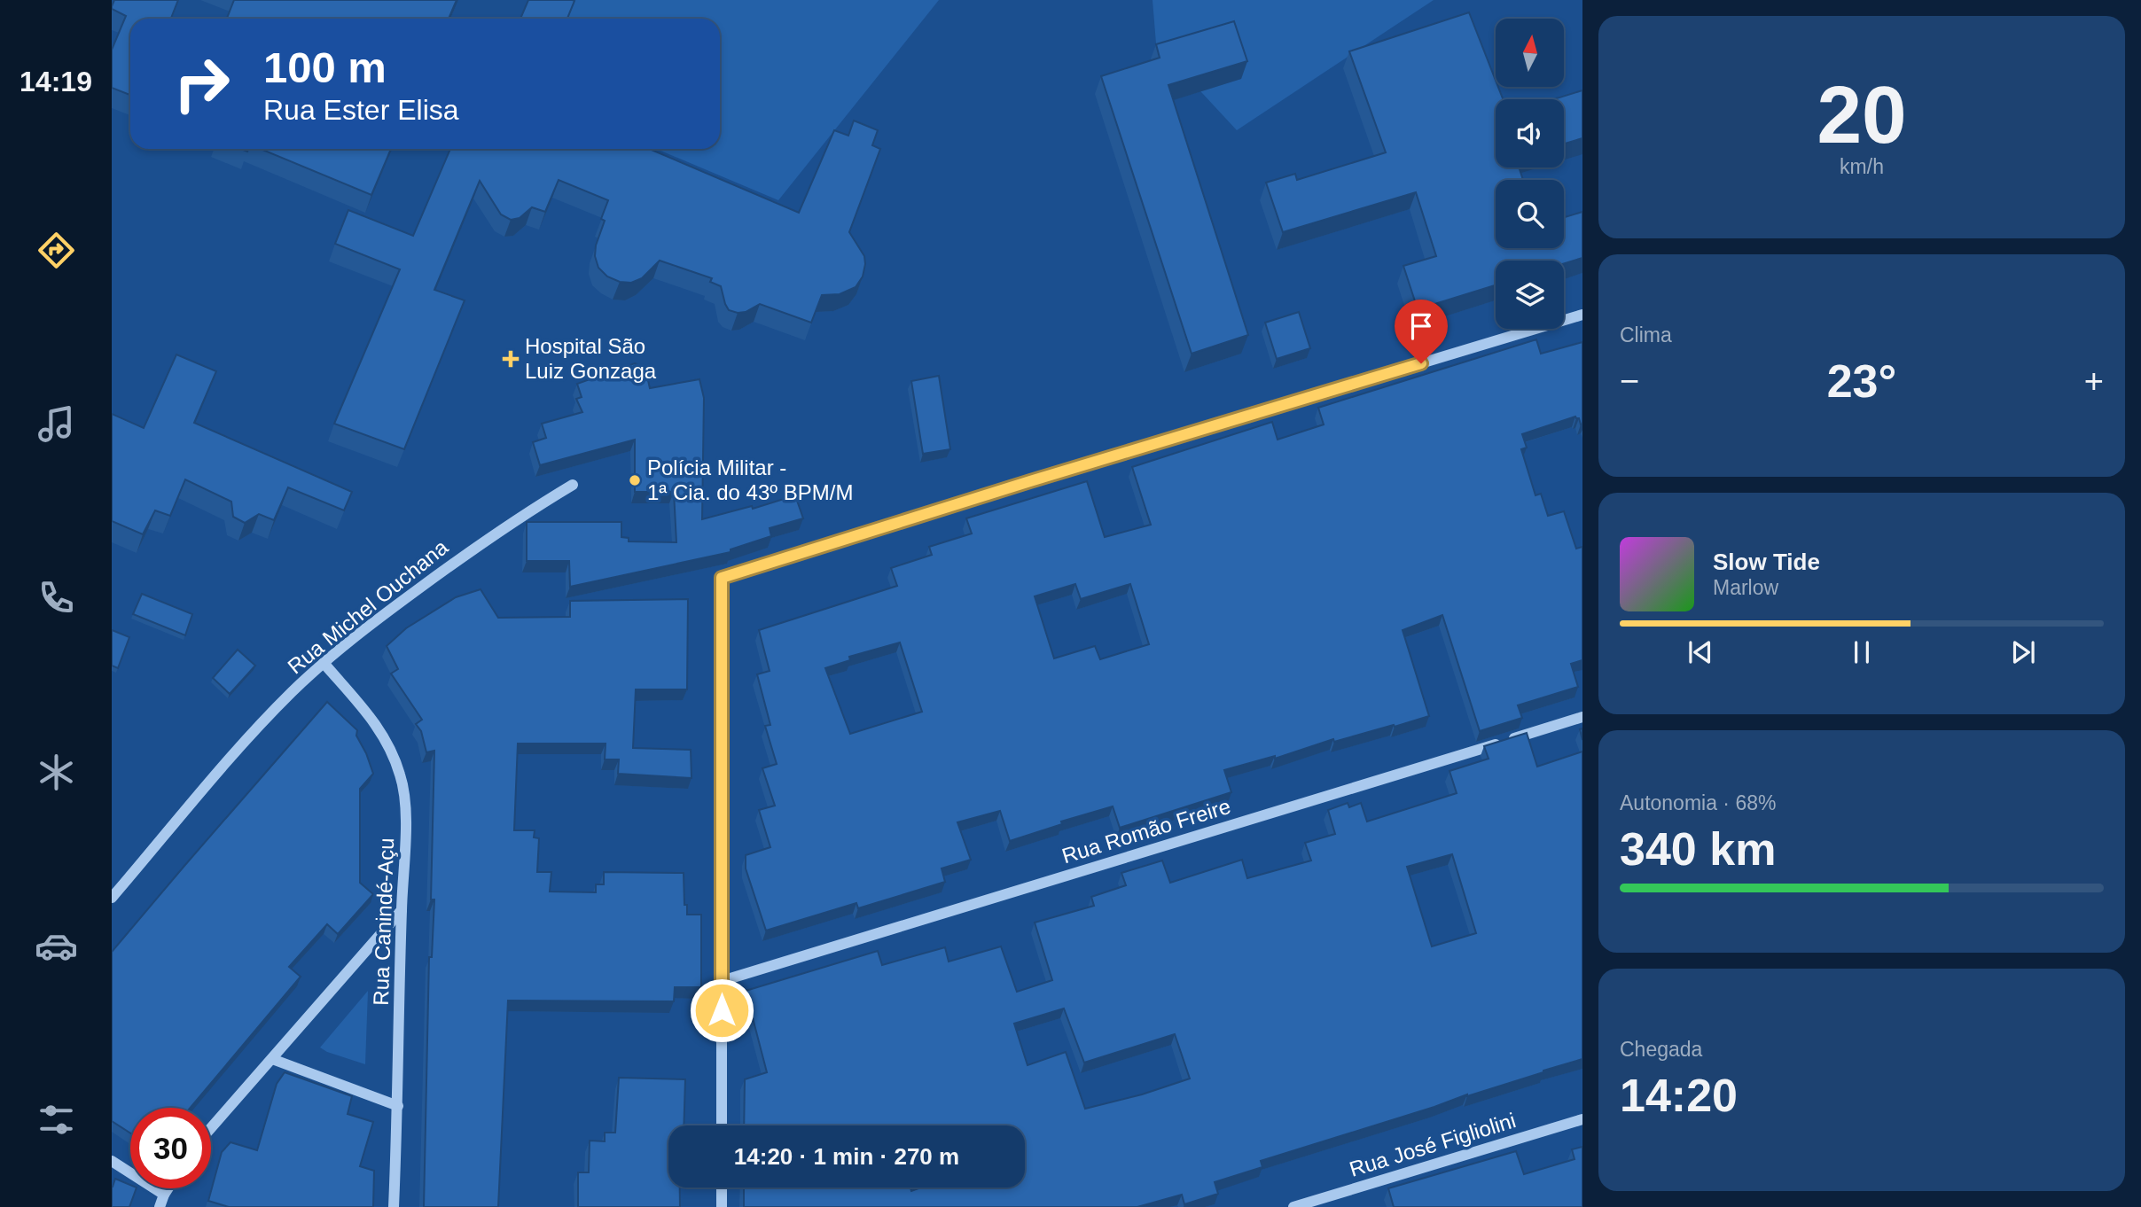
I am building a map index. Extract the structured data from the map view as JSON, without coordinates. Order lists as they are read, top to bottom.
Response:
{
  "streets": {
    "street": [
      "Rua Michel Ouchana",
      "Rua Romão Freire",
      "Rua Canindé-Açu",
      "Rua José Figliolini"
    ]
  },
  "crossings": [
    ["Rua Michel Ouchana", "Rua Canindé-Açu"]
  ],
  "places": {
    "health": ["Hospital São Luiz Gonzaga"],
    "other": ["Polícia Militar - 1ª Cia. do 43º BPM/M"]
  },
  "north": "top",
  "page": {
    "tabs": "14:19",
    "tile": [
      ["20", "km/h"],
      "Clima",
      ["Autonomia · 68%", "340 km"],
      ["Chegada", "14:20"]
    ],
    "turn": ["100 m", "Rua Ester Elisa"],
    "heat": ["−", "23°", "+"],
    "song": ["Slow Tide", "Marlow"],
    "limit": "30",
    "trip": "14:20 · 1 min · 270 m"
  }
}
